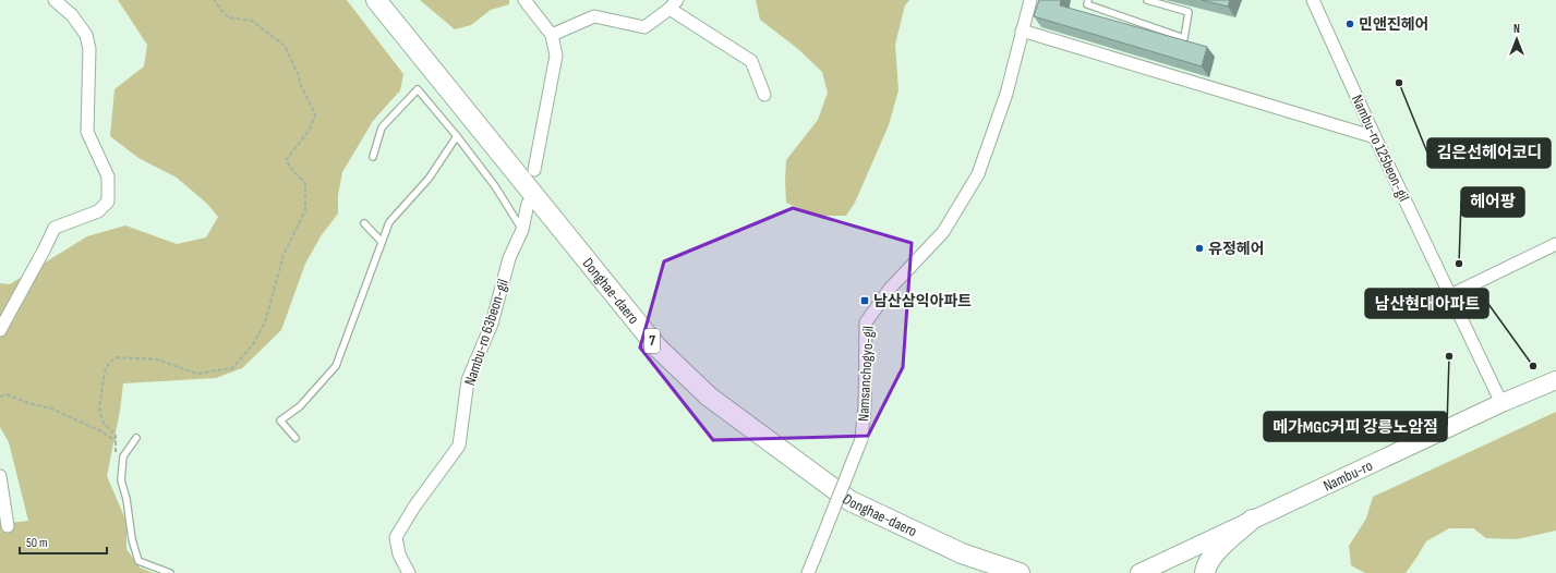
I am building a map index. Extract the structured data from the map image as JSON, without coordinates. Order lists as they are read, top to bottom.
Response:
{
  "streets": {
    "main road": ["Donghae-daero", "7"],
    "street": [
      "Nambu-ro 125beon-gil",
      "Nambu-ro 63beon-gil",
      "Namsanchogyo-gil",
      "Nambu-ro"
    ]
  },
  "crossings": [
    ["Nambu-ro 125beon-gil", "Nambu-ro"]
  ],
  "places": {
    "other": [
      "민앤진헤어",
      "김은선헤어코디",
      "유정헤어",
      "헤어팡",
      "메가MGC커피 강릉노암점",
      "남산현대아파트"
    ],
    "transit": ["남산삼익아파트"]
  },
  "scale_bar": "50 m",
  "north": "top"
}
